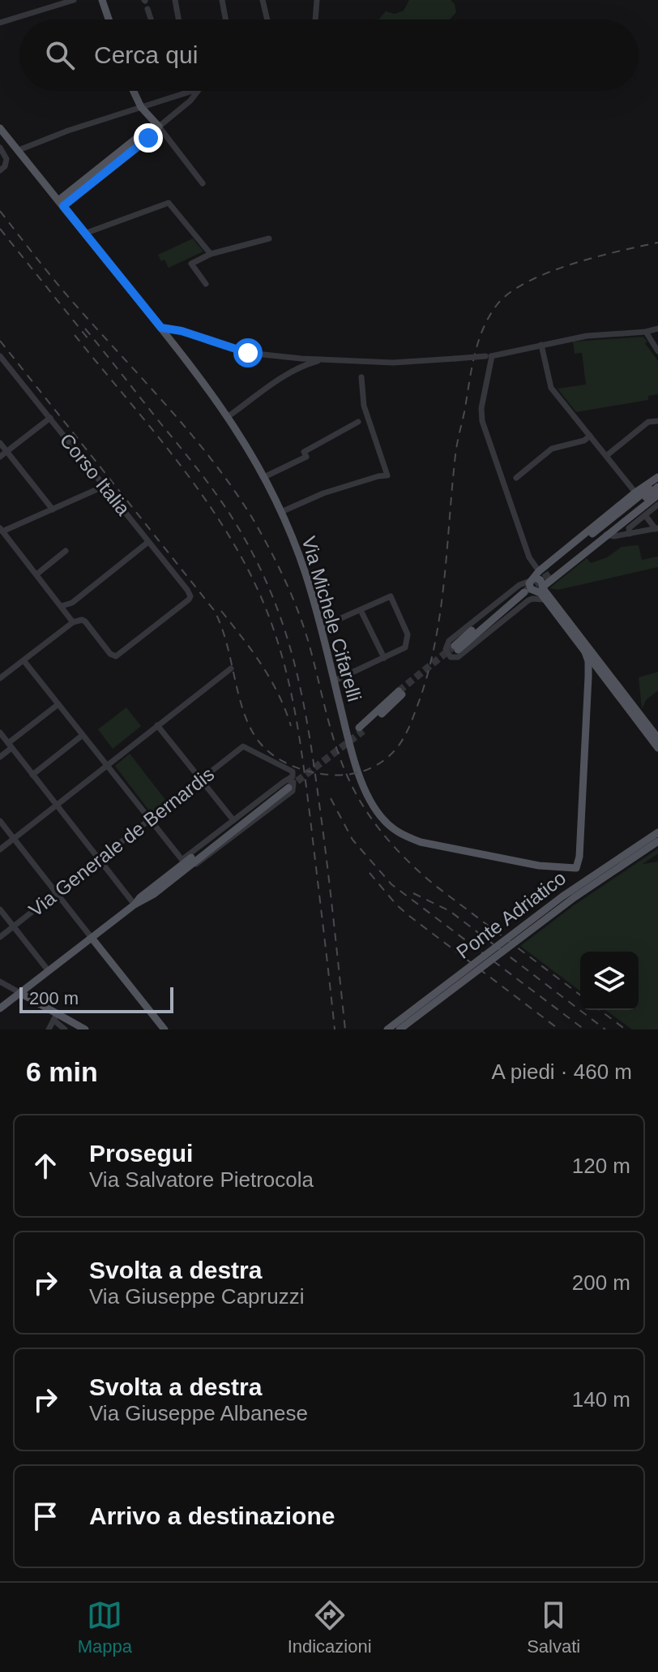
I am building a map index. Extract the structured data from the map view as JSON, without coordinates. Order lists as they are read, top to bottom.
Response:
{
  "streets": {
    "main road": ["Via Michele Cifarelli", "Ponte Adriatico"],
    "street": ["Corso Italia", "Via Generale de Bernardis"]
  },
  "scale_bar": "200 m",
  "page": {
    "search": "Cerca qui",
    "scale": "200 m",
    "heading": ["6 min", "A piedi · 460 m"],
    "list": [
      ["Prosegui", "Via Salvatore Pietrocola", "120 m"],
      ["Svolta a destra", "Via Giuseppe Capruzzi", "200 m"],
      ["Svolta a destra", "Via Giuseppe Albanese", "140 m"],
      "Arrivo a destinazione"
    ],
    "nav": ["Mappa", "Indicazioni", "Salvati"]
  }
}
